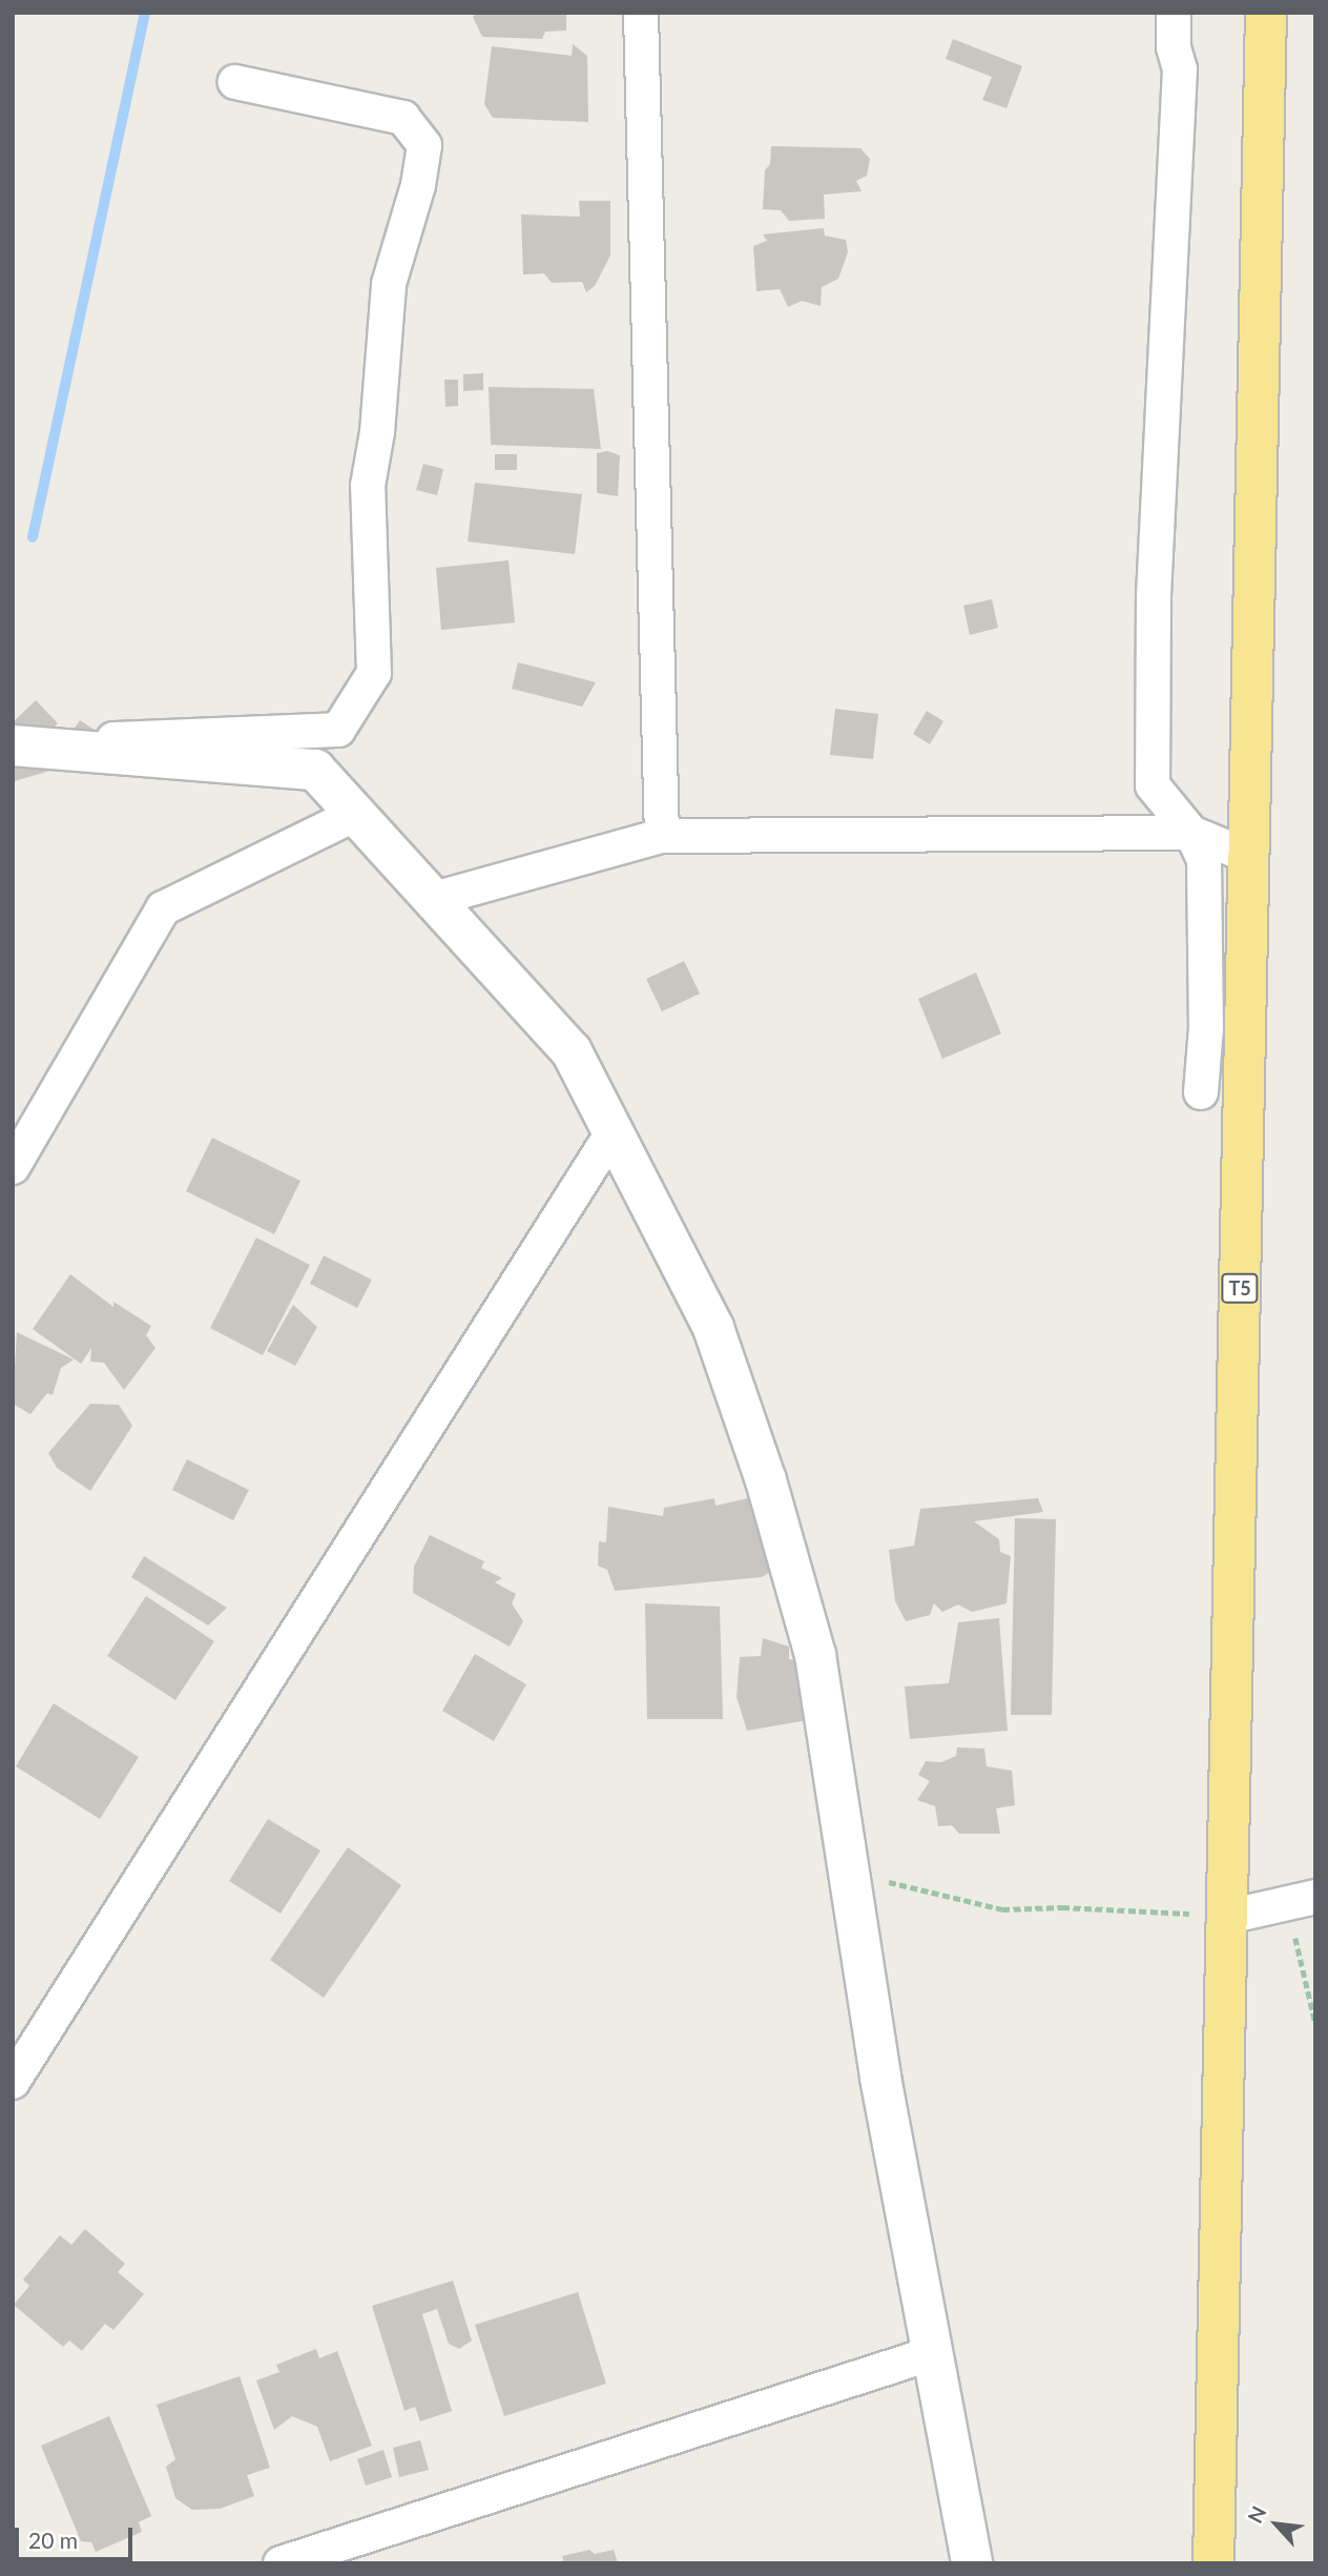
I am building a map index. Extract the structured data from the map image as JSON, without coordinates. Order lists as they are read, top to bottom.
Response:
{
  "streets": {
    "highway": ["T5"]
  },
  "scale_bar": "20 m",
  "north": "top left"
}
